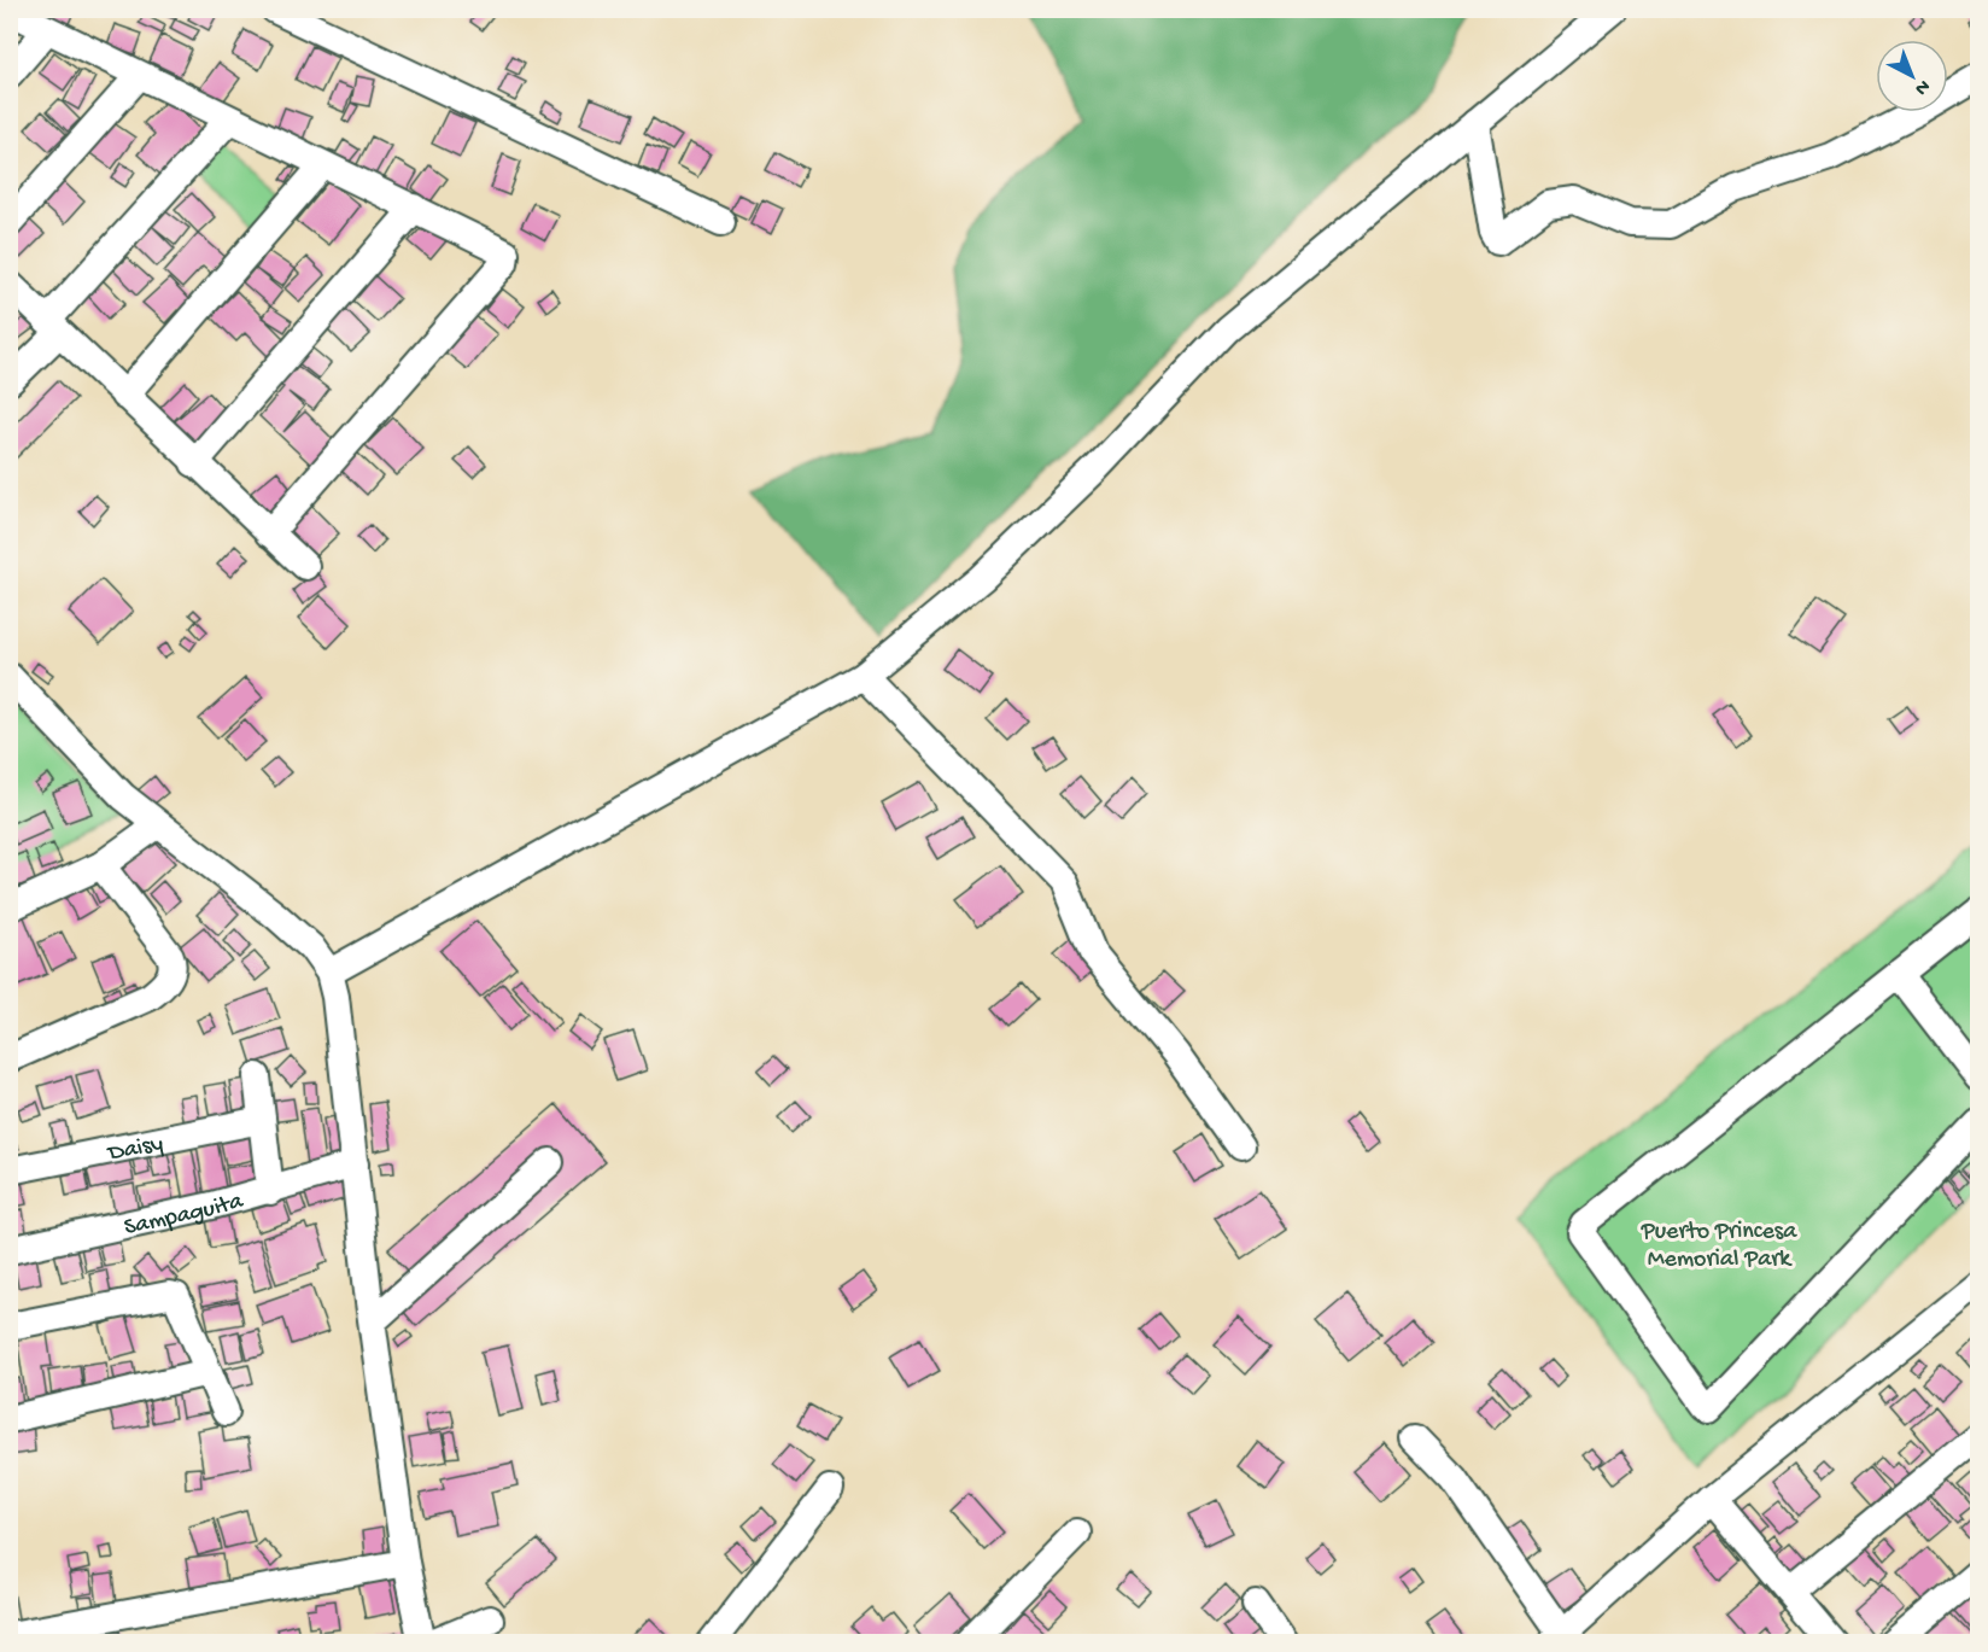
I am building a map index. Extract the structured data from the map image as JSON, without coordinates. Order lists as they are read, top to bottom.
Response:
{
  "streets": {
    "street": ["Daisy", "Sampaguita"]
  },
  "parks": ["Puerto Princesa Memorial Park"],
  "north": "bottom right"
}
